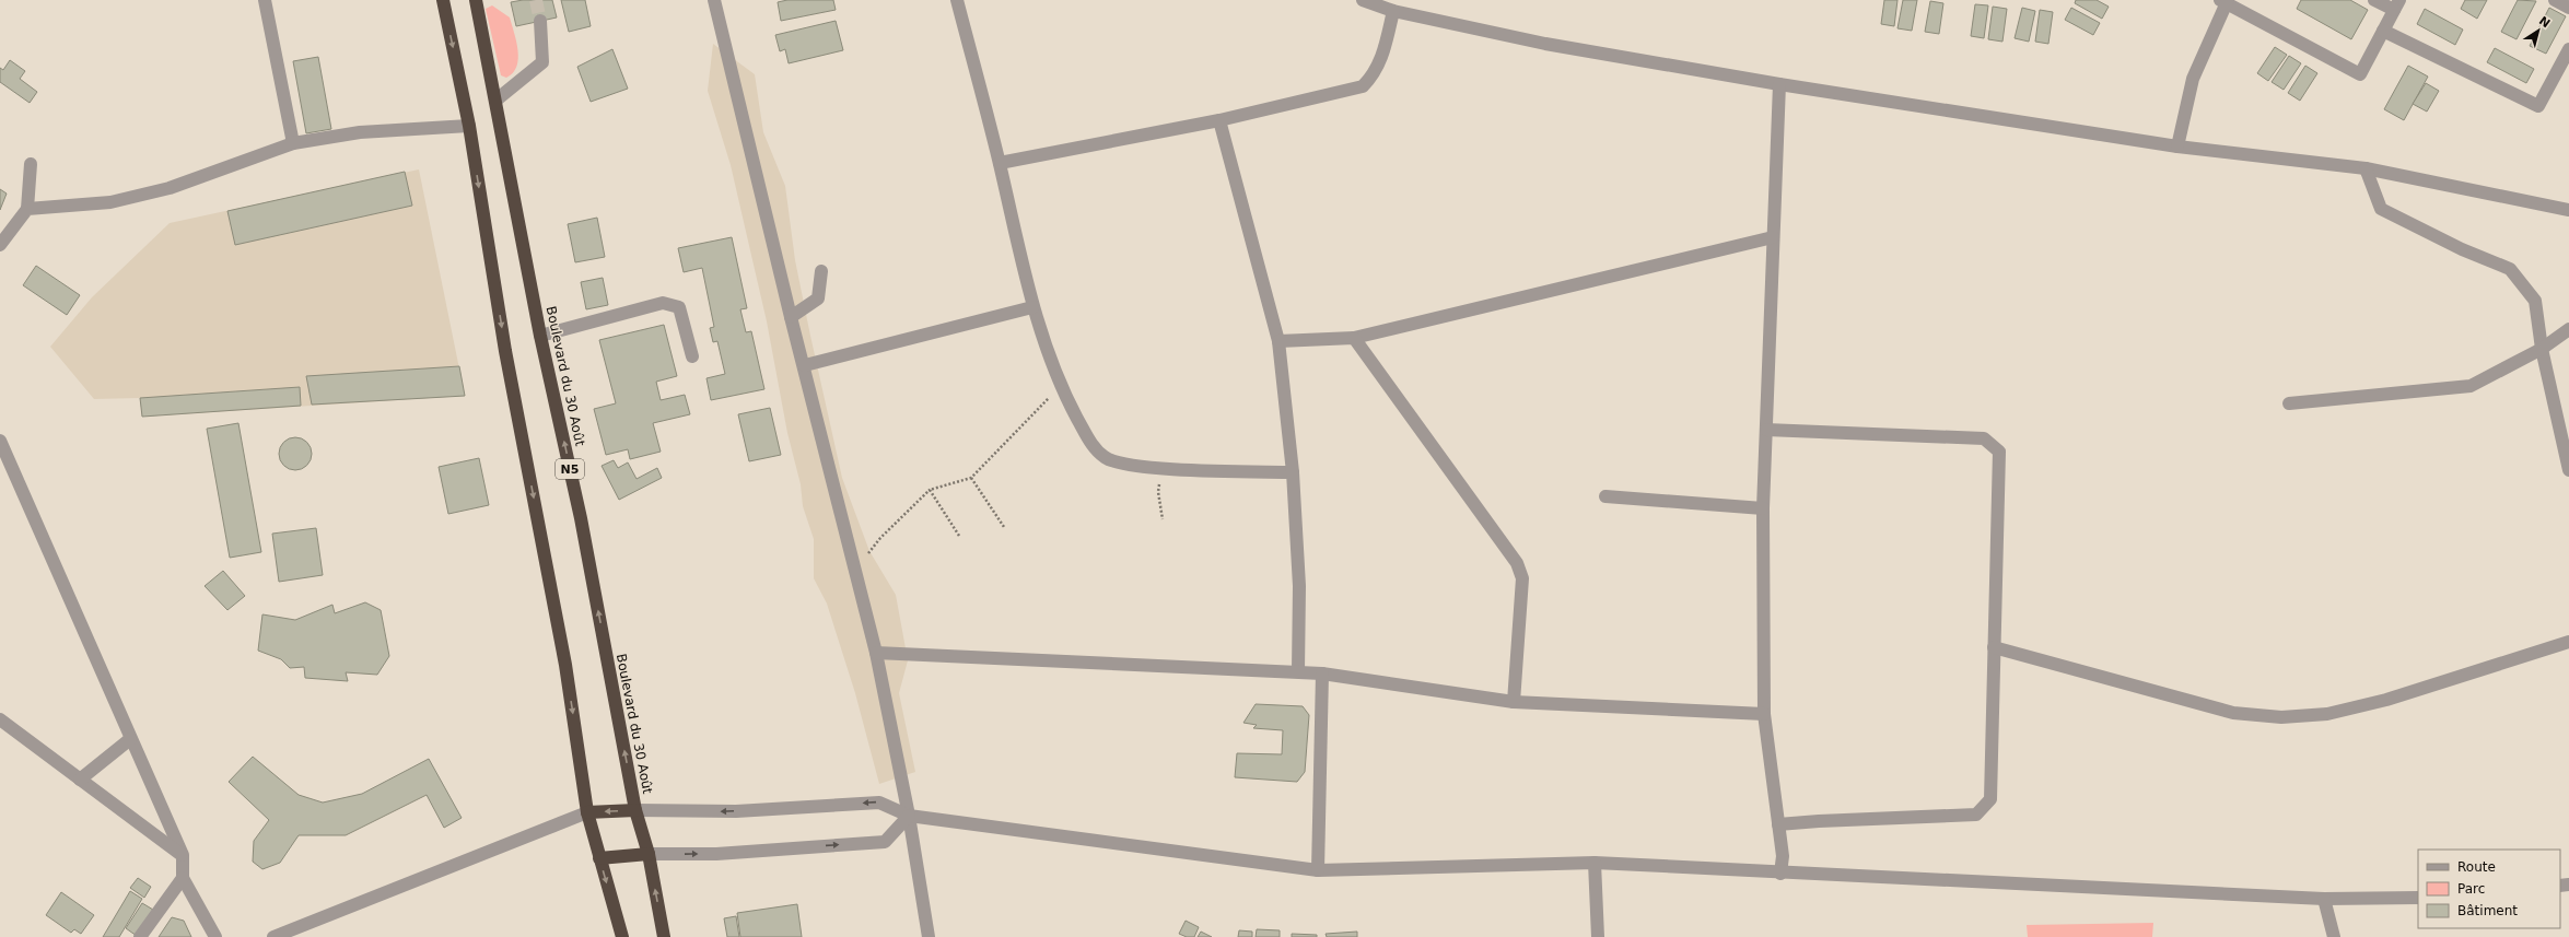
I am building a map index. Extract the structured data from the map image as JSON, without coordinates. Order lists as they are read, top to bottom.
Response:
{
  "streets": {
    "highway": ["Boulevard du 30 Août", "N5"]
  },
  "legend": ["Route", "Parc", "Bâtiment"],
  "north": "top right"
}
